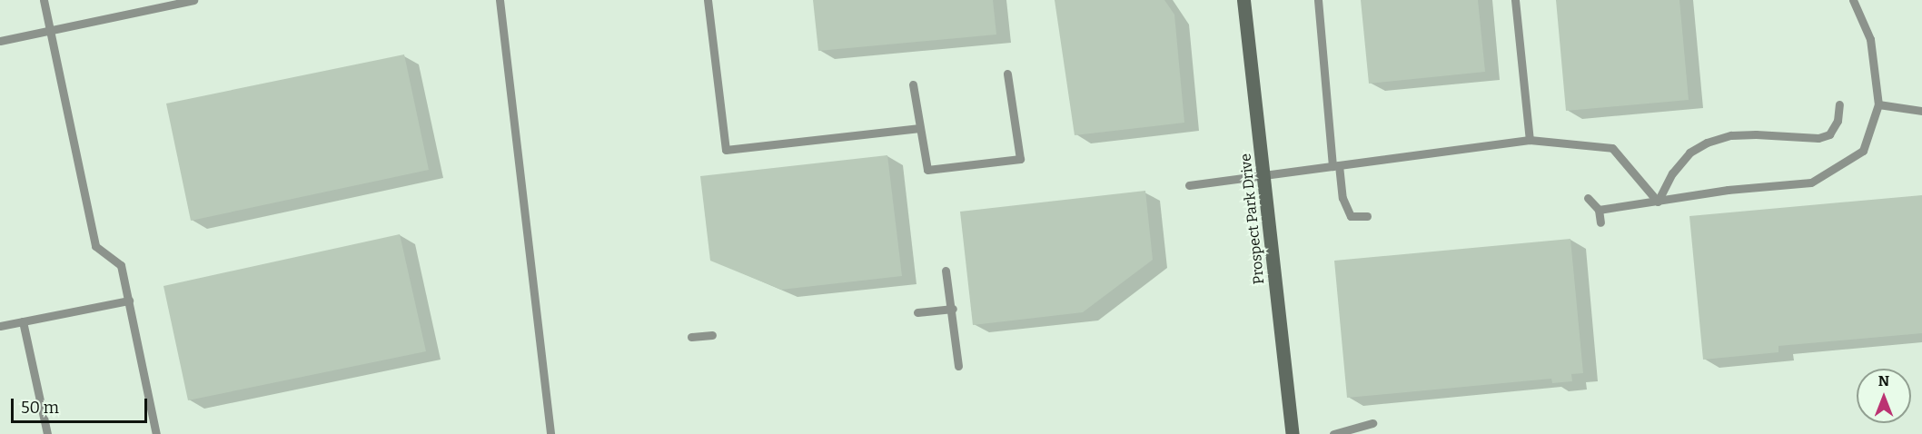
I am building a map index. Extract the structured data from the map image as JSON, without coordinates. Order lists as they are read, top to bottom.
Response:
{
  "streets": {
    "street": ["Prospect Park Drive"]
  },
  "scale_bar": "50 m",
  "north": "top"
}
